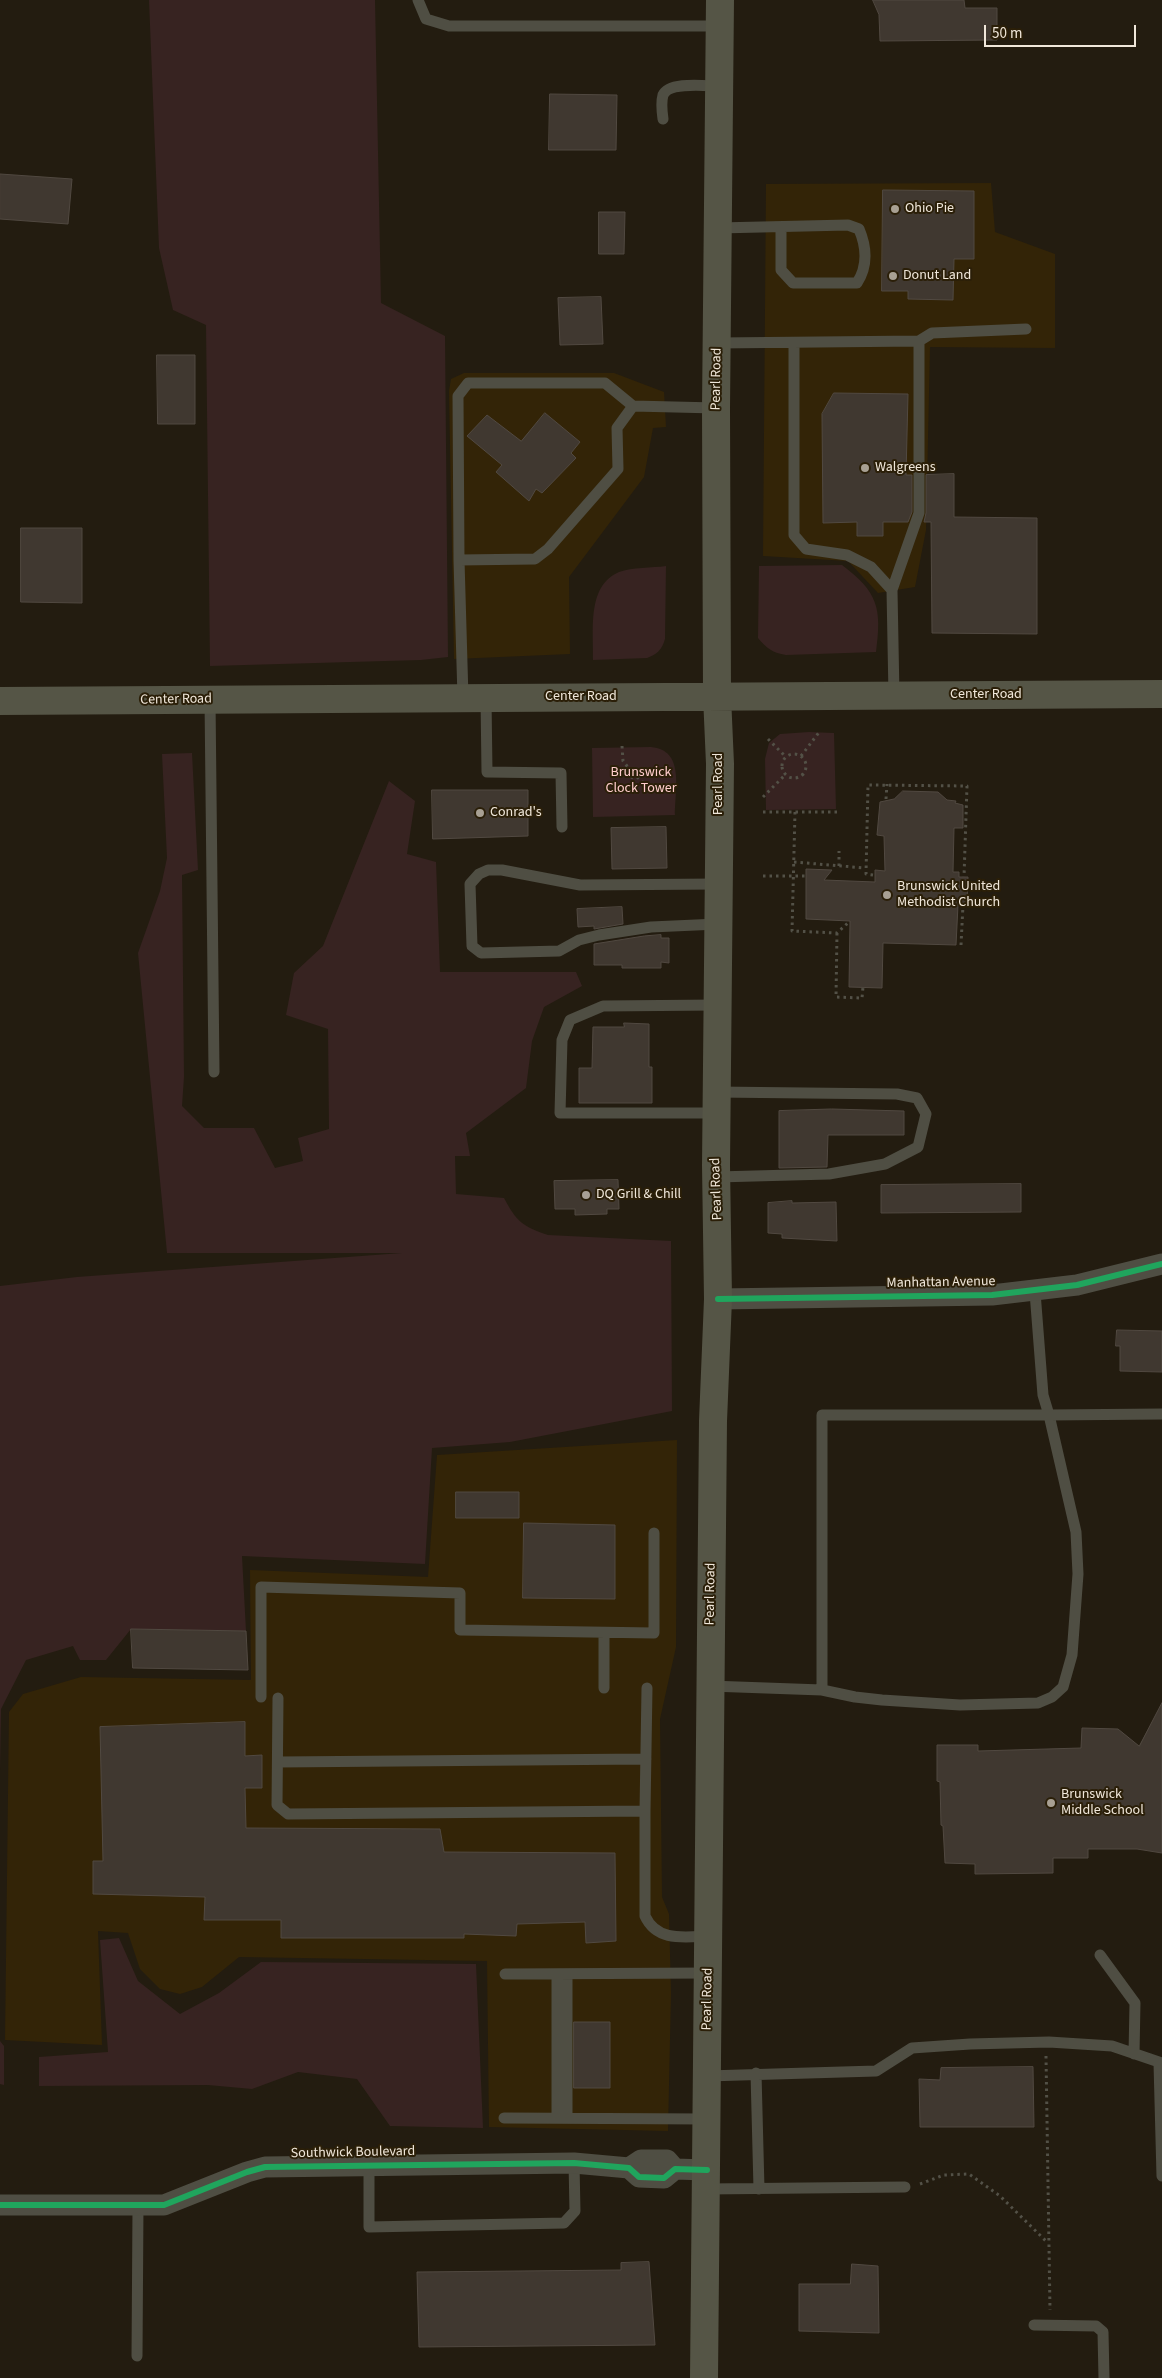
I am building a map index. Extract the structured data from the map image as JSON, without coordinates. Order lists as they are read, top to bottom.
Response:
{
  "streets": {
    "main road": ["Pearl Road", "Center Road"],
    "street": ["Manhattan Avenue", "Southwick Boulevard"]
  },
  "crossings": [
    ["Pearl Road", "Center Road"],
    ["Pearl Road", "Manhattan Avenue"],
    ["Pearl Road", "Southwick Boulevard"]
  ],
  "parks": ["Brunswick Clock Tower"],
  "places": [
    "Ohio Pie",
    "Donut Land",
    "Walgreens",
    "Conrad's",
    "Brunswick United Methodist Church",
    "DQ Grill & Chill",
    "Brunswick Middle School"
  ],
  "scale_bar": "50 m"
}
